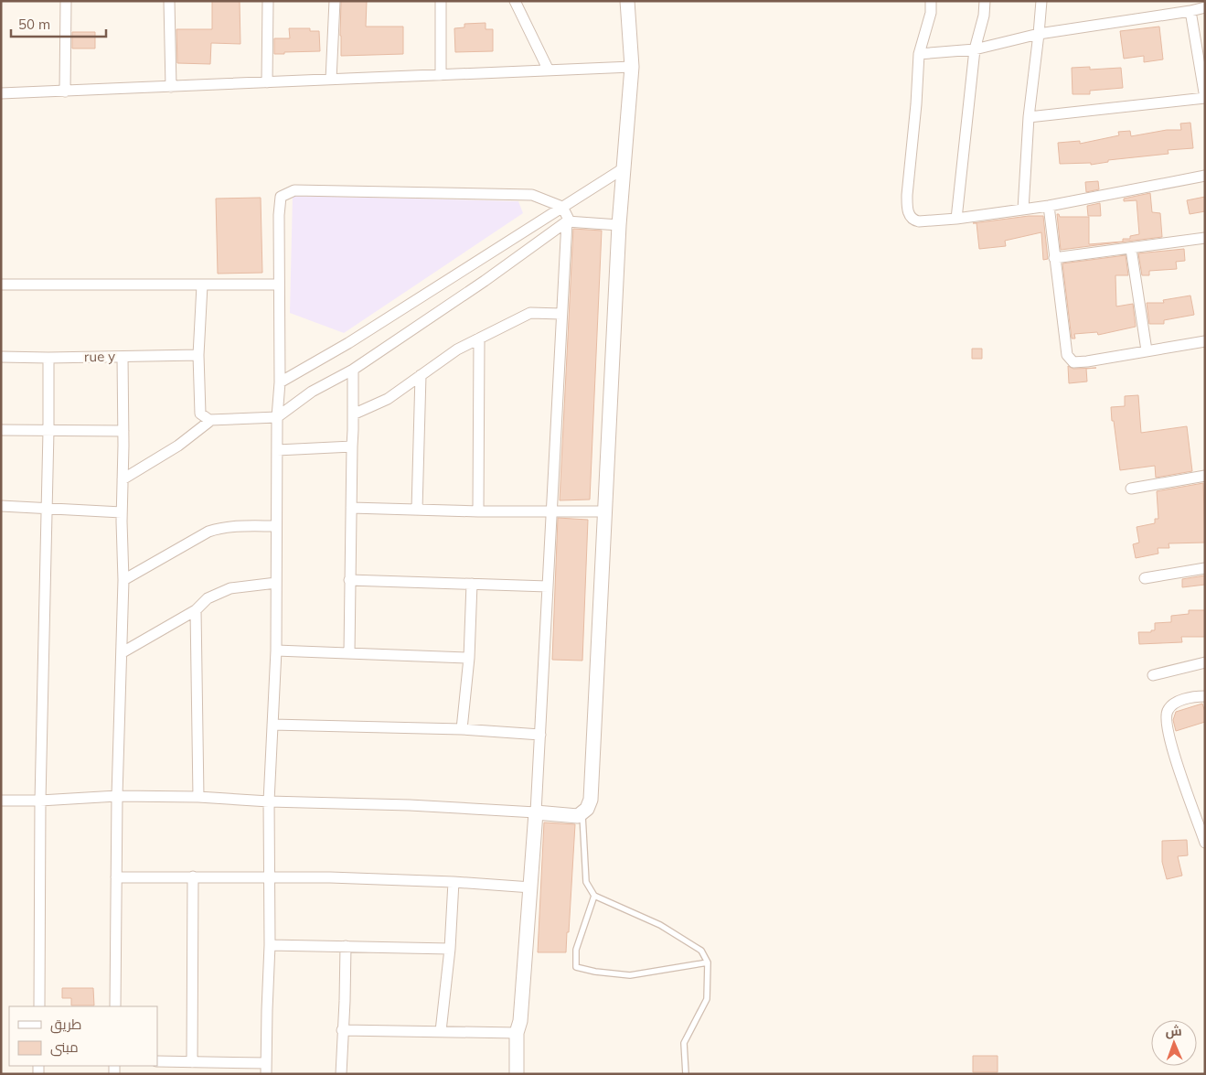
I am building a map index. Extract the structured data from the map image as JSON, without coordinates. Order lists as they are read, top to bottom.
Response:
{
  "streets": {
    "street": ["rue y"]
  },
  "legend": ["طريق", "مبنى"],
  "scale_bar": "50 m",
  "north": "top"
}
